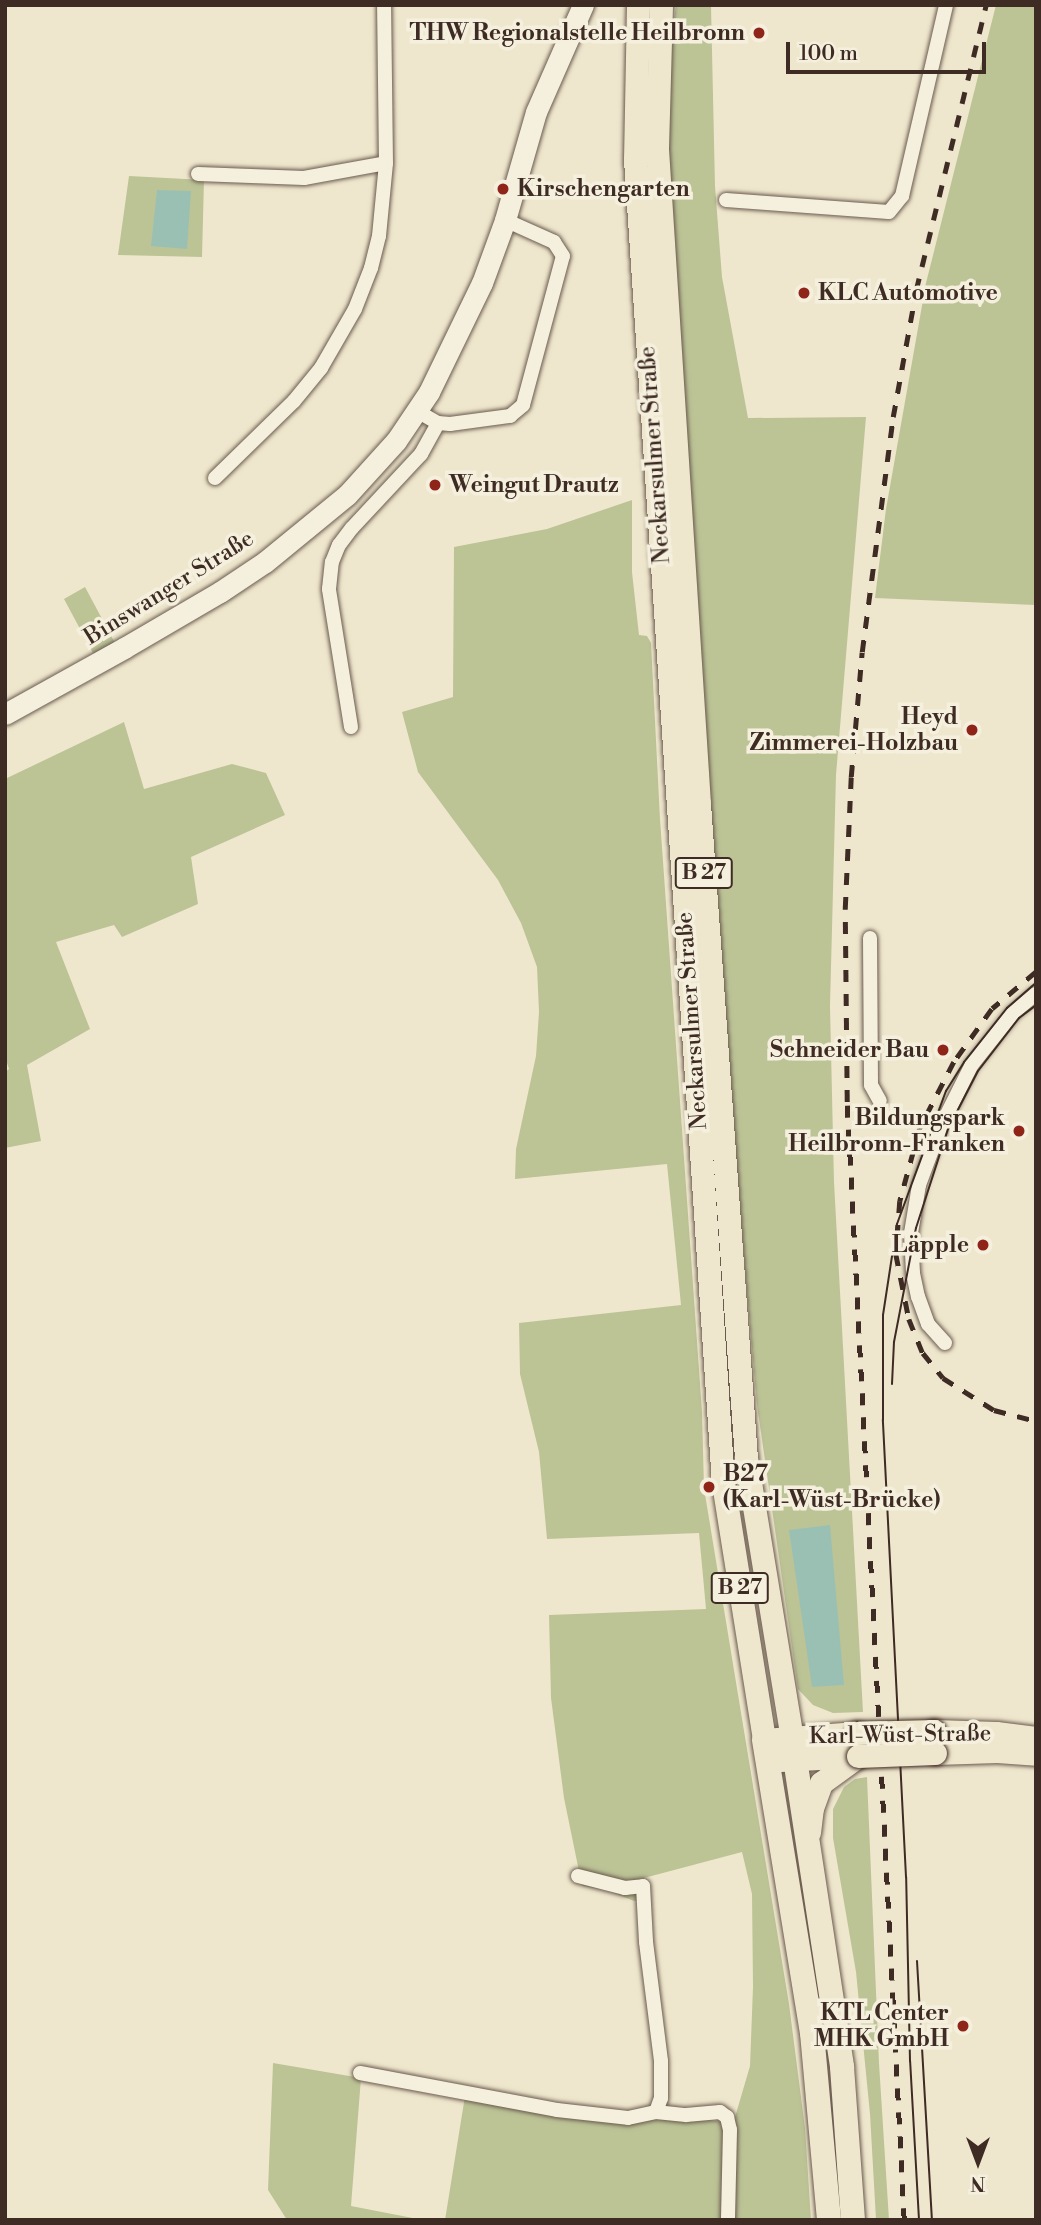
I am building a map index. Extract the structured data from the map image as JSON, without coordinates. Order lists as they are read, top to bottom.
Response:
{
  "streets": {
    "highway": ["B 27"],
    "main road": ["Neckarsulmer Straße", "Binswanger Straße", "Karl-Wüst-Straße"]
  },
  "crossings": [
    ["Neckarsulmer Straße", "B 27"],
    ["Neckarsulmer Straße", "Karl-Wüst-Straße"],
    ["B 27", "Karl-Wüst-Straße"]
  ],
  "places": [
    "THW Regionalstelle Heilbronn",
    "Kirschengarten",
    "KLC Automotive",
    "Weingut Drautz",
    "Heyd Zimmerei-Holzbau",
    "Schneider Bau",
    "Bildungspark Heilbronn-Franken",
    "Läpple",
    "B27 (Karl-Wüst-Brücke)",
    "KTL Center MHK GmbH"
  ],
  "scale_bar": "100 m",
  "north": "bottom"
}
